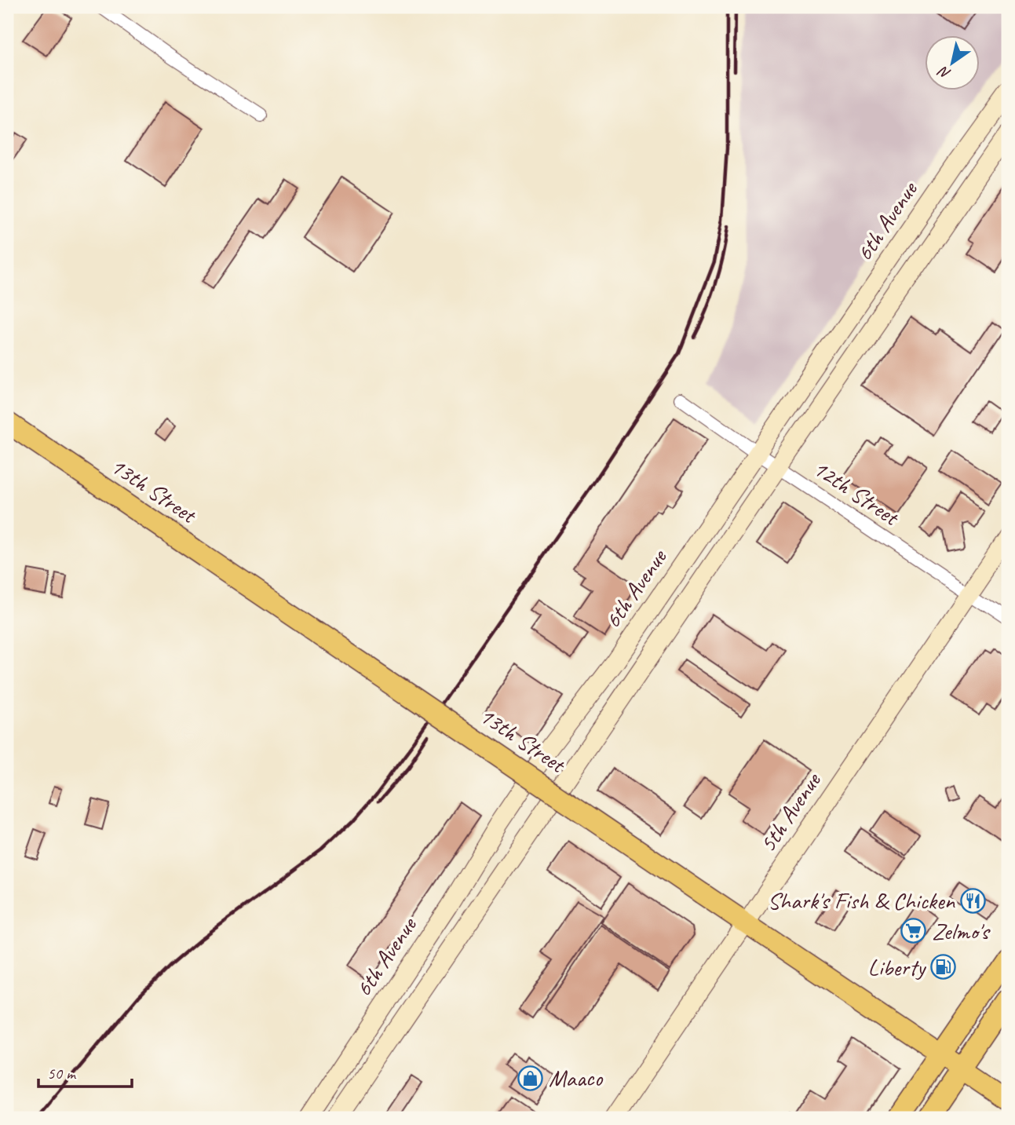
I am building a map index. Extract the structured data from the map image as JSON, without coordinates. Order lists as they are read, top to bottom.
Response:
{
  "streets": {
    "main road": ["13th Street"],
    "street": ["6th Avenue", "12th Street", "5th Avenue"]
  },
  "crossings": [
    ["6th Avenue", "12th Street"],
    ["13th Street", "5th Avenue"],
    ["12th Street", "5th Avenue"]
  ],
  "places": {
    "restaurant": ["Shark's Fish & Chicken"],
    "supermarket": ["Zelmo's"],
    "fuel station": ["Liberty"],
    "shop": ["Maaco"]
  },
  "scale_bar": "50 m",
  "north": "bottom left"
}
